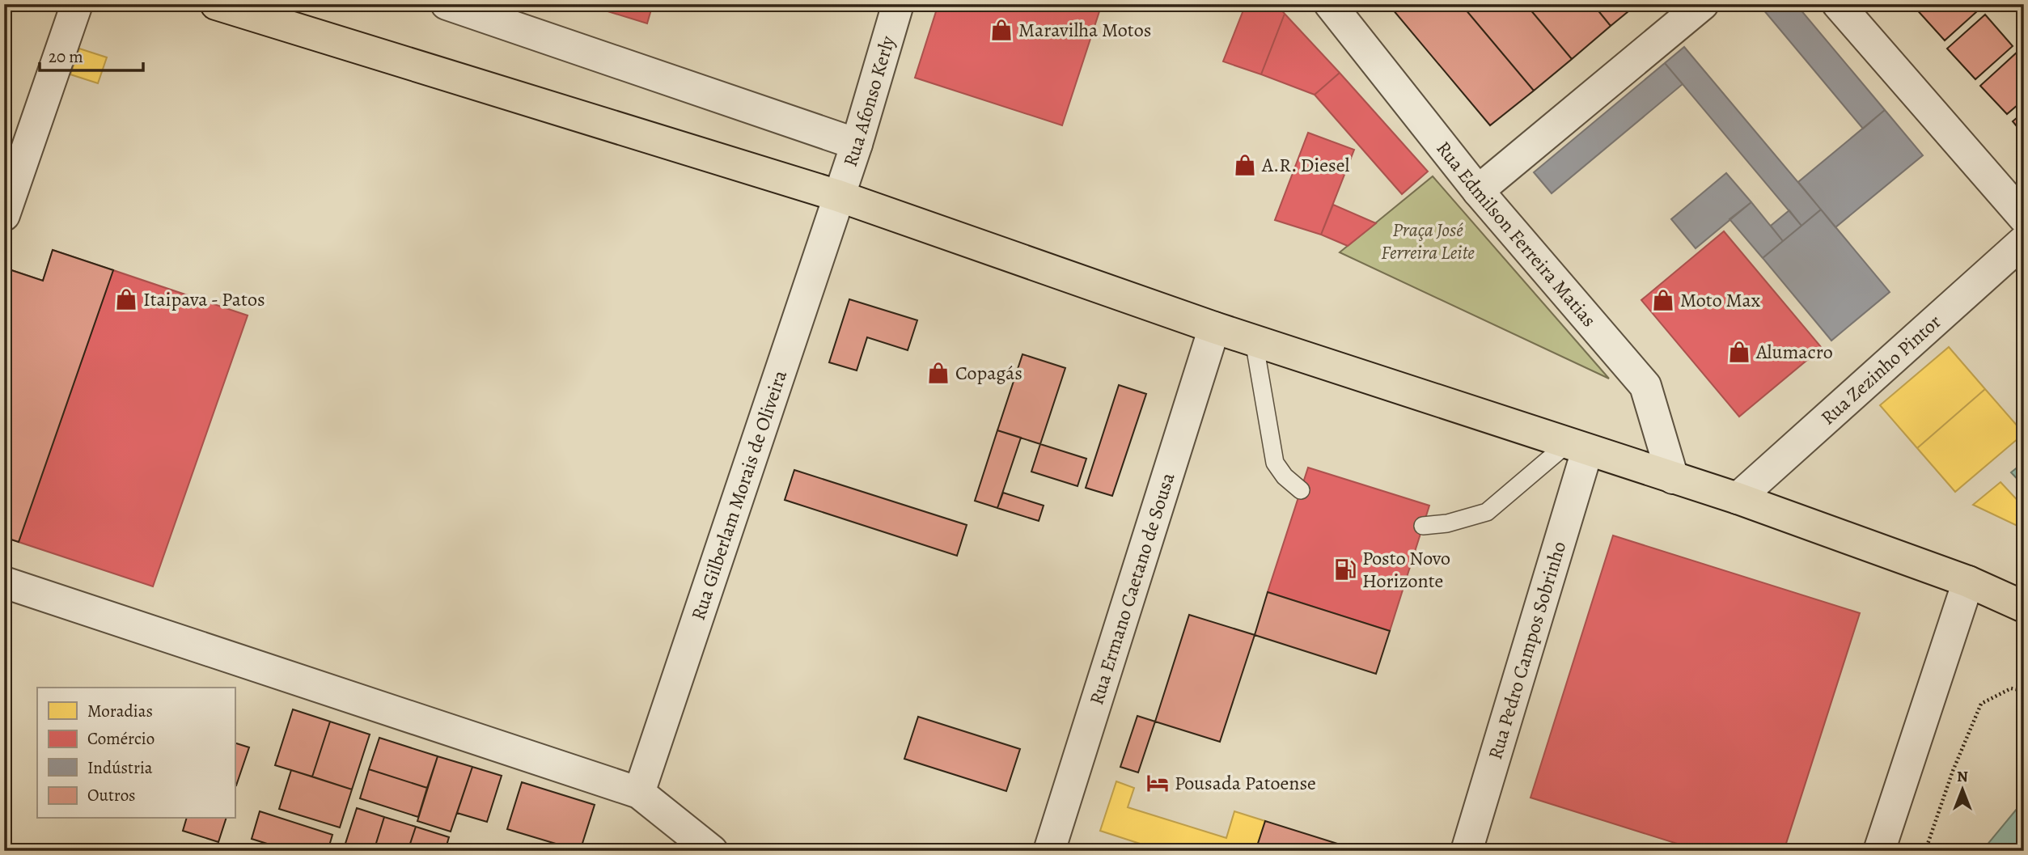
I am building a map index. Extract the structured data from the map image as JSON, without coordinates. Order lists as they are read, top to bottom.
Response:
{
  "streets": {
    "street": [
      "Rua Afonso Kerly",
      "Rua Edmilson Ferreira Matias",
      "Rua Zezinho Pintor",
      "Rua Gilberlam Morais de Oliveira",
      "Rua Ermano Caetano de Sousa",
      "Rua Pedro Campos Sobrinho"
    ]
  },
  "crossings": [
    ["Rua Afonso Kerly", "Rua Gilberlam Morais de Oliveira"]
  ],
  "parks": ["Praça José Ferreira Leite"],
  "places": {
    "shop": [
      "Maravilha Motos",
      "A.R. Diesel",
      "Itaipava - Patos",
      "Moto Max",
      "Alumacro",
      "Copagás"
    ],
    "fuel station": ["Posto Novo Horizonte"],
    "hotel": ["Pousada Patoense"]
  },
  "legend": [
    "Moradias",
    "Comércio",
    "Indústria",
    "Outros"
  ],
  "scale_bar": "20 m",
  "north": "top"
}
